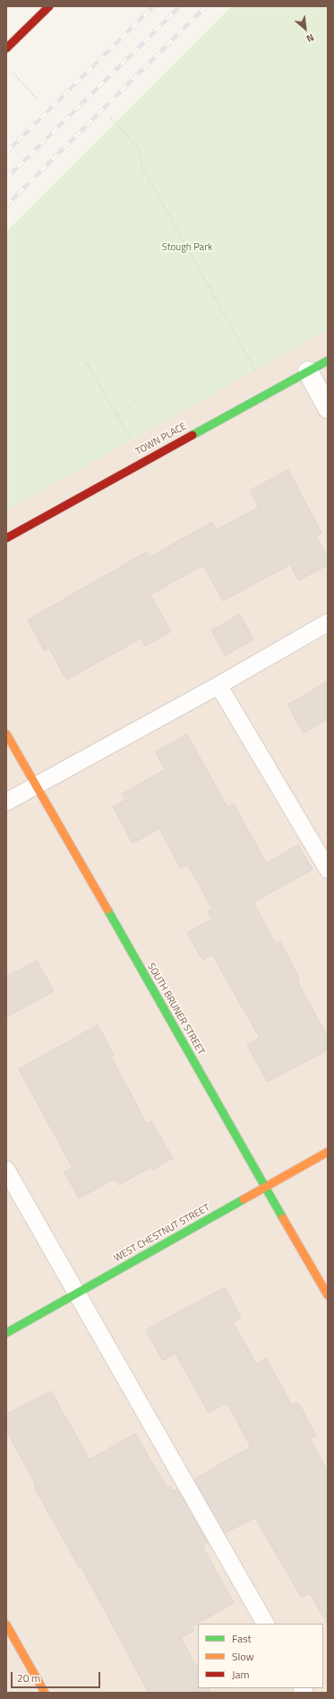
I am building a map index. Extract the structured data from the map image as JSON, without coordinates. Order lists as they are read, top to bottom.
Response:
{
  "streets": {
    "street": ["TOWN PLACE", "SOUTH BRUNER STREET", "WEST CHESTNUT STREET"]
  },
  "crossings": [
    ["SOUTH BRUNER STREET", "WEST CHESTNUT STREET"]
  ],
  "parks": ["Stough Park"],
  "legend": ["Fast", "Slow", "Jam"],
  "scale_bar": "20 m",
  "north": "bottom right"
}
